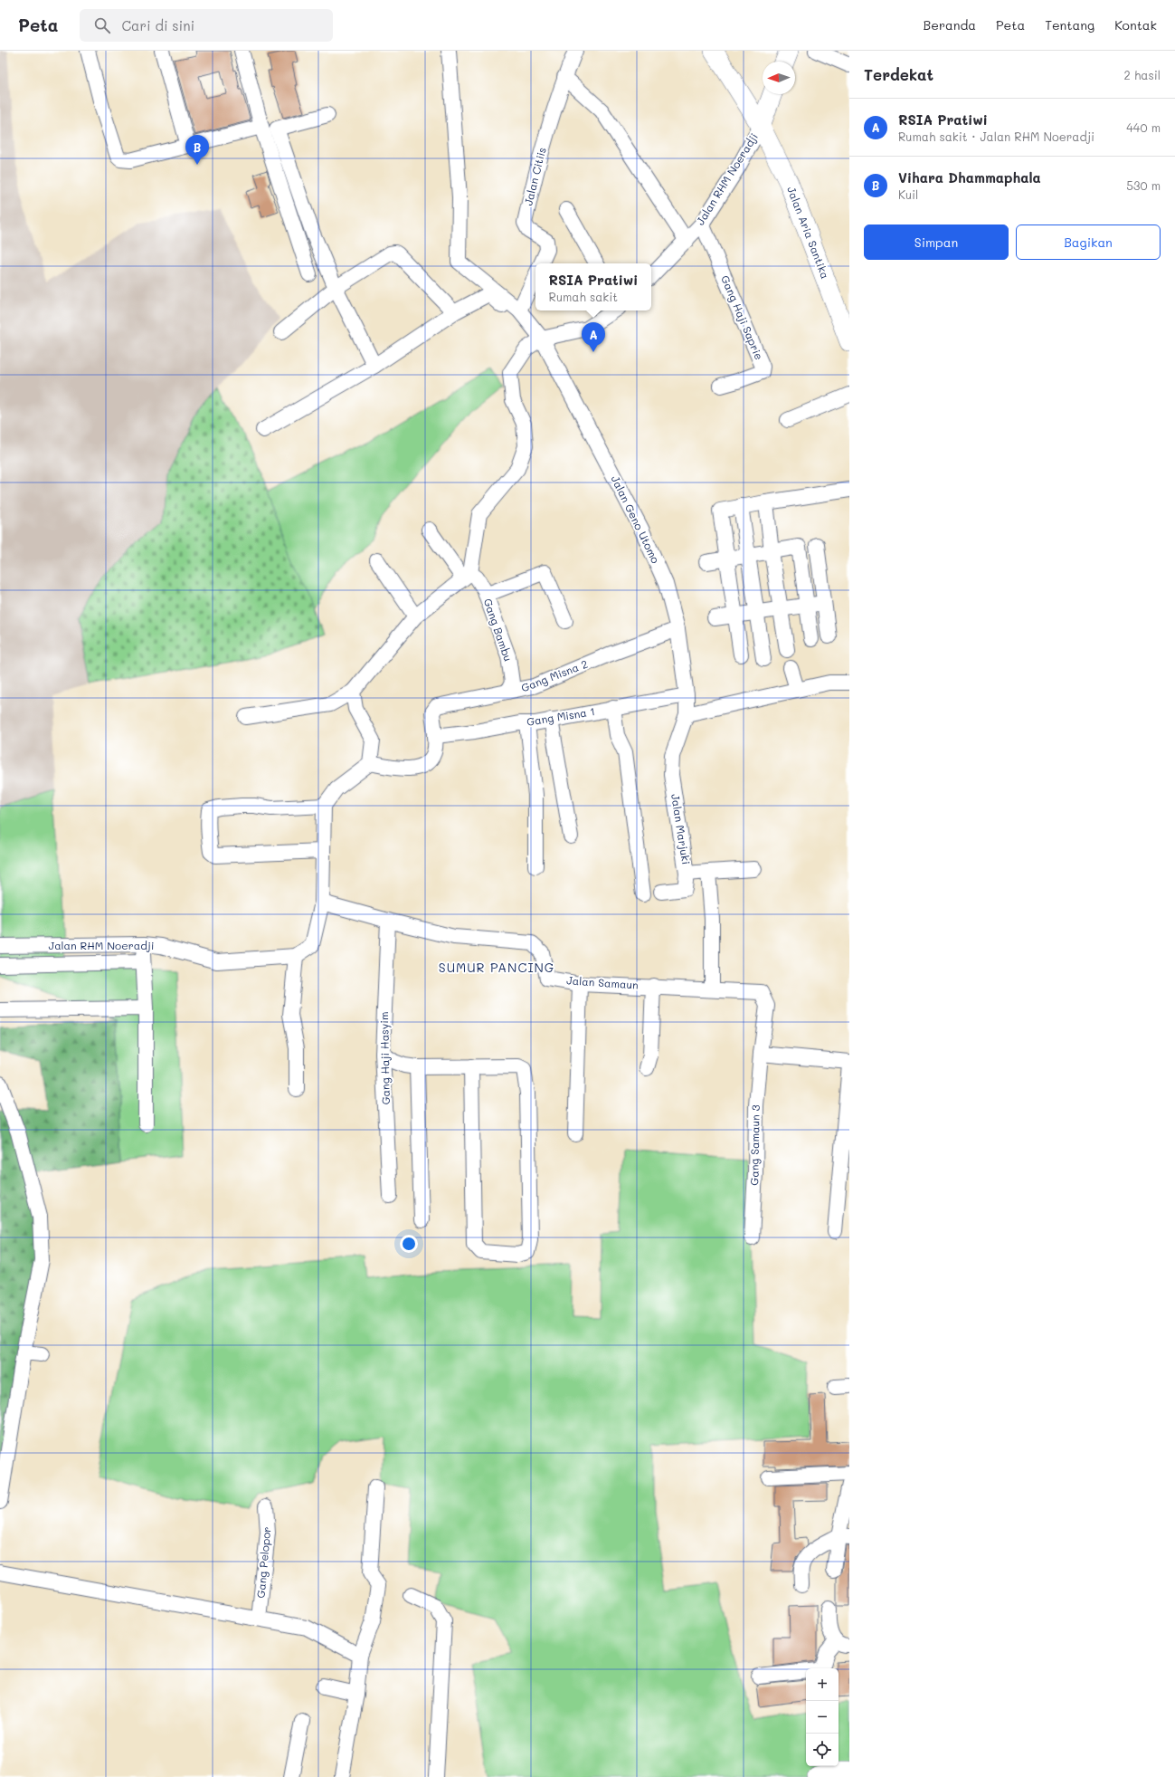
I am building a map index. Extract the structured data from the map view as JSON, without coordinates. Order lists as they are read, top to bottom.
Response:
{
  "streets": {
    "street": [
      "Jalan Citiis",
      "Jalan RHM Noeradji",
      "Jalan Aria Santika",
      "Gang Haji Saprie",
      "Jalan Geno Utomo",
      "Gang Bambu",
      "Gang Misna 2",
      "Gang Misna 1",
      "Jalan Marjuki",
      "Jalan Samaun",
      "Gang Haji Hasyim",
      "Gang Samaun 3",
      "Gang Pelopor"
    ]
  },
  "crossings": [
    ["Jalan RHM Noeradji", "Jalan Aria Santika"],
    ["Jalan RHM Noeradji", "Gang Haji Saprie"],
    ["Jalan RHM Noeradji", "Jalan Samaun"],
    ["Jalan Geno Utomo", "Gang Misna 2"],
    ["Jalan Geno Utomo", "Gang Misna 1"],
    ["Jalan Geno Utomo", "Jalan Marjuki"],
    ["Gang Bambu", "Gang Misna 2"],
    ["Gang Misna 2", "Gang Misna 1"],
    ["Jalan Samaun", "Gang Haji Hasyim"],
    ["Jalan Samaun", "Gang Samaun 3"]
  ],
  "districts": ["SUMUR PANCING"],
  "north": "left",
  "page": {
    "header": "Peta",
    "search": "Cari di sini",
    "nav": [
      "Beranda",
      "Peta",
      "Tentang",
      "Kontak"
    ],
    "heading": ["Terdekat", "2 hasil"],
    "list": [
      {
        "mark": "A",
        "name": "RSIA Pratiwi",
        "note": "Rumah sakit · Jalan RHM Noeradji",
        "value": "440 m"
      },
      {
        "mark": "B",
        "name": "Vihara Dhammaphala",
        "note": "Kuil",
        "value": "530 m"
      }
    ],
    "pins": ["B", "A"],
    "buttons": ["Simpan", "Bagikan"],
    "popup": ["RSIA Pratiwi", "Rumah sakit"],
    "map_buttons": ["+", "−"]
  }
}
